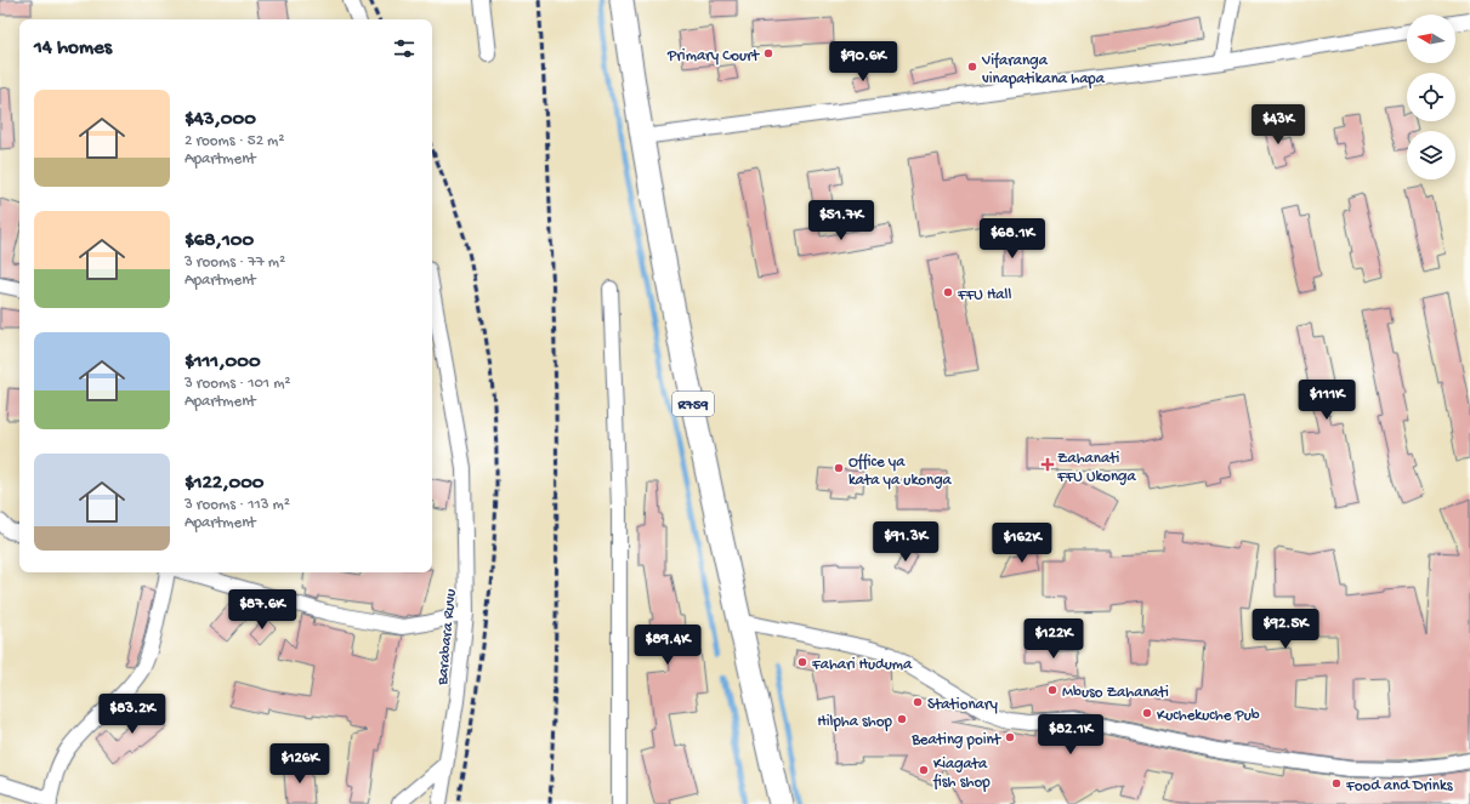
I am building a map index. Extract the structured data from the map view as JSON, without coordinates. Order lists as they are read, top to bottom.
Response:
{
  "streets": {
    "main road": ["R759"],
    "street": ["Barabara Ruvu"]
  },
  "places": {
    "other": [
      "Primary Court",
      "Vifaranga vinapatikana hapa",
      "FFU Hall",
      "Office ya kata ya ukonga",
      "Fahari Huduma",
      "Mbuso Zahanati",
      "Stationary",
      "Kuchekuche Pub",
      "Hilpha shop",
      "Beating point",
      "Kiagata fish shop",
      "Food and Drinks"
    ],
    "health": ["Zahanati FFU Ukonga"]
  },
  "north": "left",
  "page": {
    "heading": "14 homes",
    "price": [
      "$90.6K",
      "$43K",
      "$51.7K",
      "$68.1K",
      "$111K",
      "$91.3K",
      "$162K",
      "$87.6K",
      "$92.5K",
      "$122K",
      "$89.4K",
      "$83.2K",
      "$82.1K",
      "$126K"
    ],
    "list": [
      {
        "name": "$43,000",
        "note": "2 rooms · 52 m² · Apartment"
      },
      {
        "name": "$68,100",
        "note": "3 rooms · 77 m² · Apartment"
      },
      {
        "name": "$111,000",
        "note": "3 rooms · 101 m² · Apartment"
      },
      {
        "name": "$122,000",
        "note": "3 rooms · 113 m² · Apartment"
      }
    ]
  }
}
